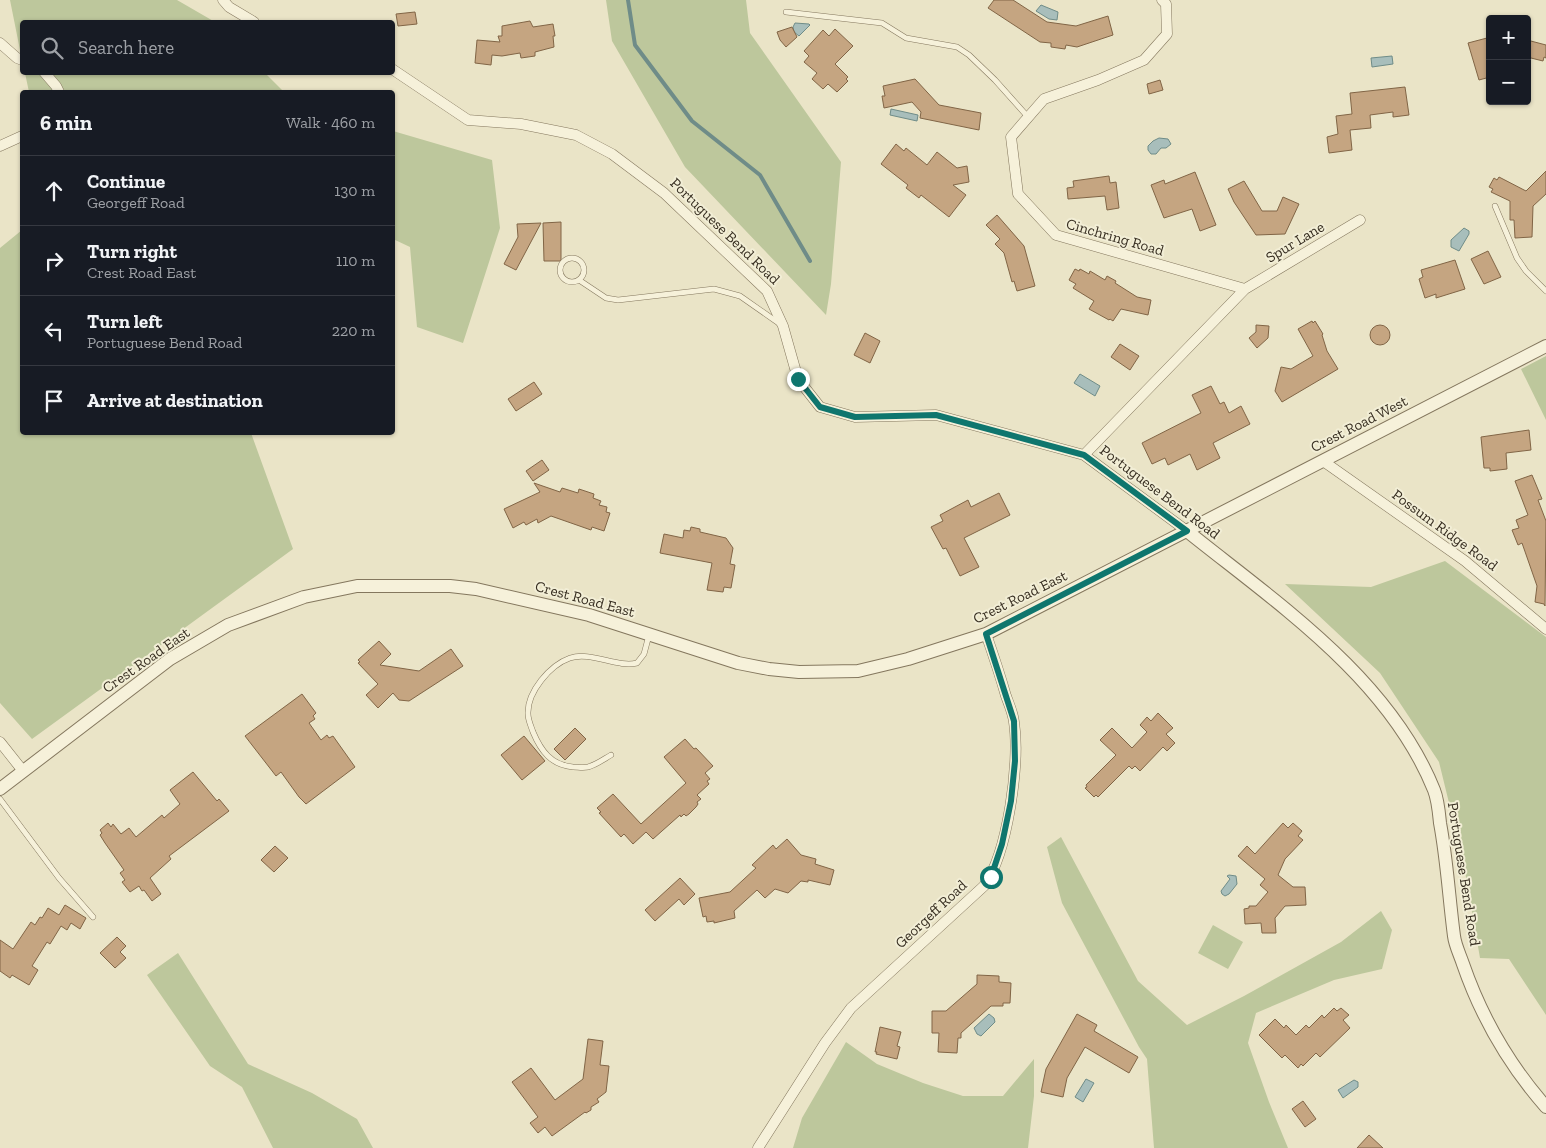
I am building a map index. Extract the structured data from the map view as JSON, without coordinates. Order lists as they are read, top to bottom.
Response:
{
  "streets": {
    "street": [
      "Portuguese Bend Road",
      "Cinchring Road",
      "Spur Lane",
      "Crest Road West",
      "Possum Ridge Road",
      "Crest Road East",
      "Georgeff Road"
    ]
  },
  "crossings": [
    ["Portuguese Bend Road", "Crest Road West"],
    ["Portuguese Bend Road", "Crest Road East"],
    ["Cinchring Road", "Spur Lane"],
    ["Crest Road West", "Possum Ridge Road"],
    ["Crest Road West", "Crest Road East"],
    ["Crest Road East", "Georgeff Road"]
  ],
  "page": {
    "map_buttons": ["+", "−"],
    "search": "Search here",
    "heading": ["6 min", "Walk · 460 m"],
    "list": [
      ["Continue", "Georgeff Road", "130 m"],
      ["Turn right", "Crest Road East", "110 m"],
      ["Turn left", "Portuguese Bend Road", "220 m"],
      "Arrive at destination"
    ]
  }
}
